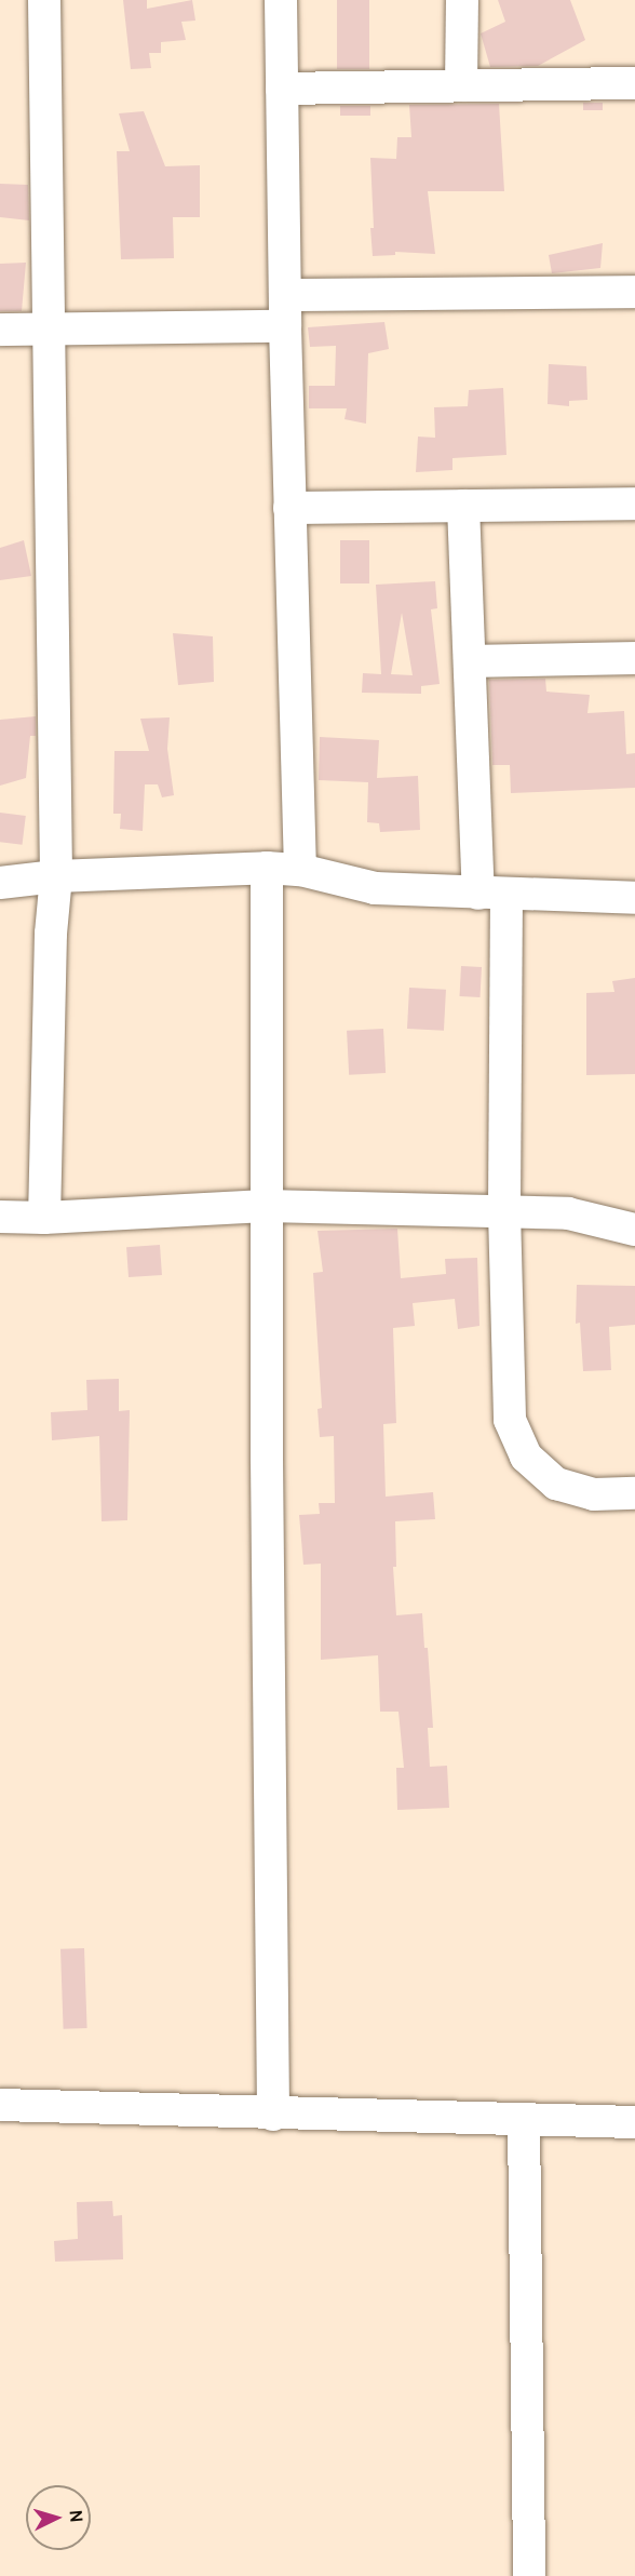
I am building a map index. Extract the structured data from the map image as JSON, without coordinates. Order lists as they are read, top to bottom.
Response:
{
  "north": "right"
}
